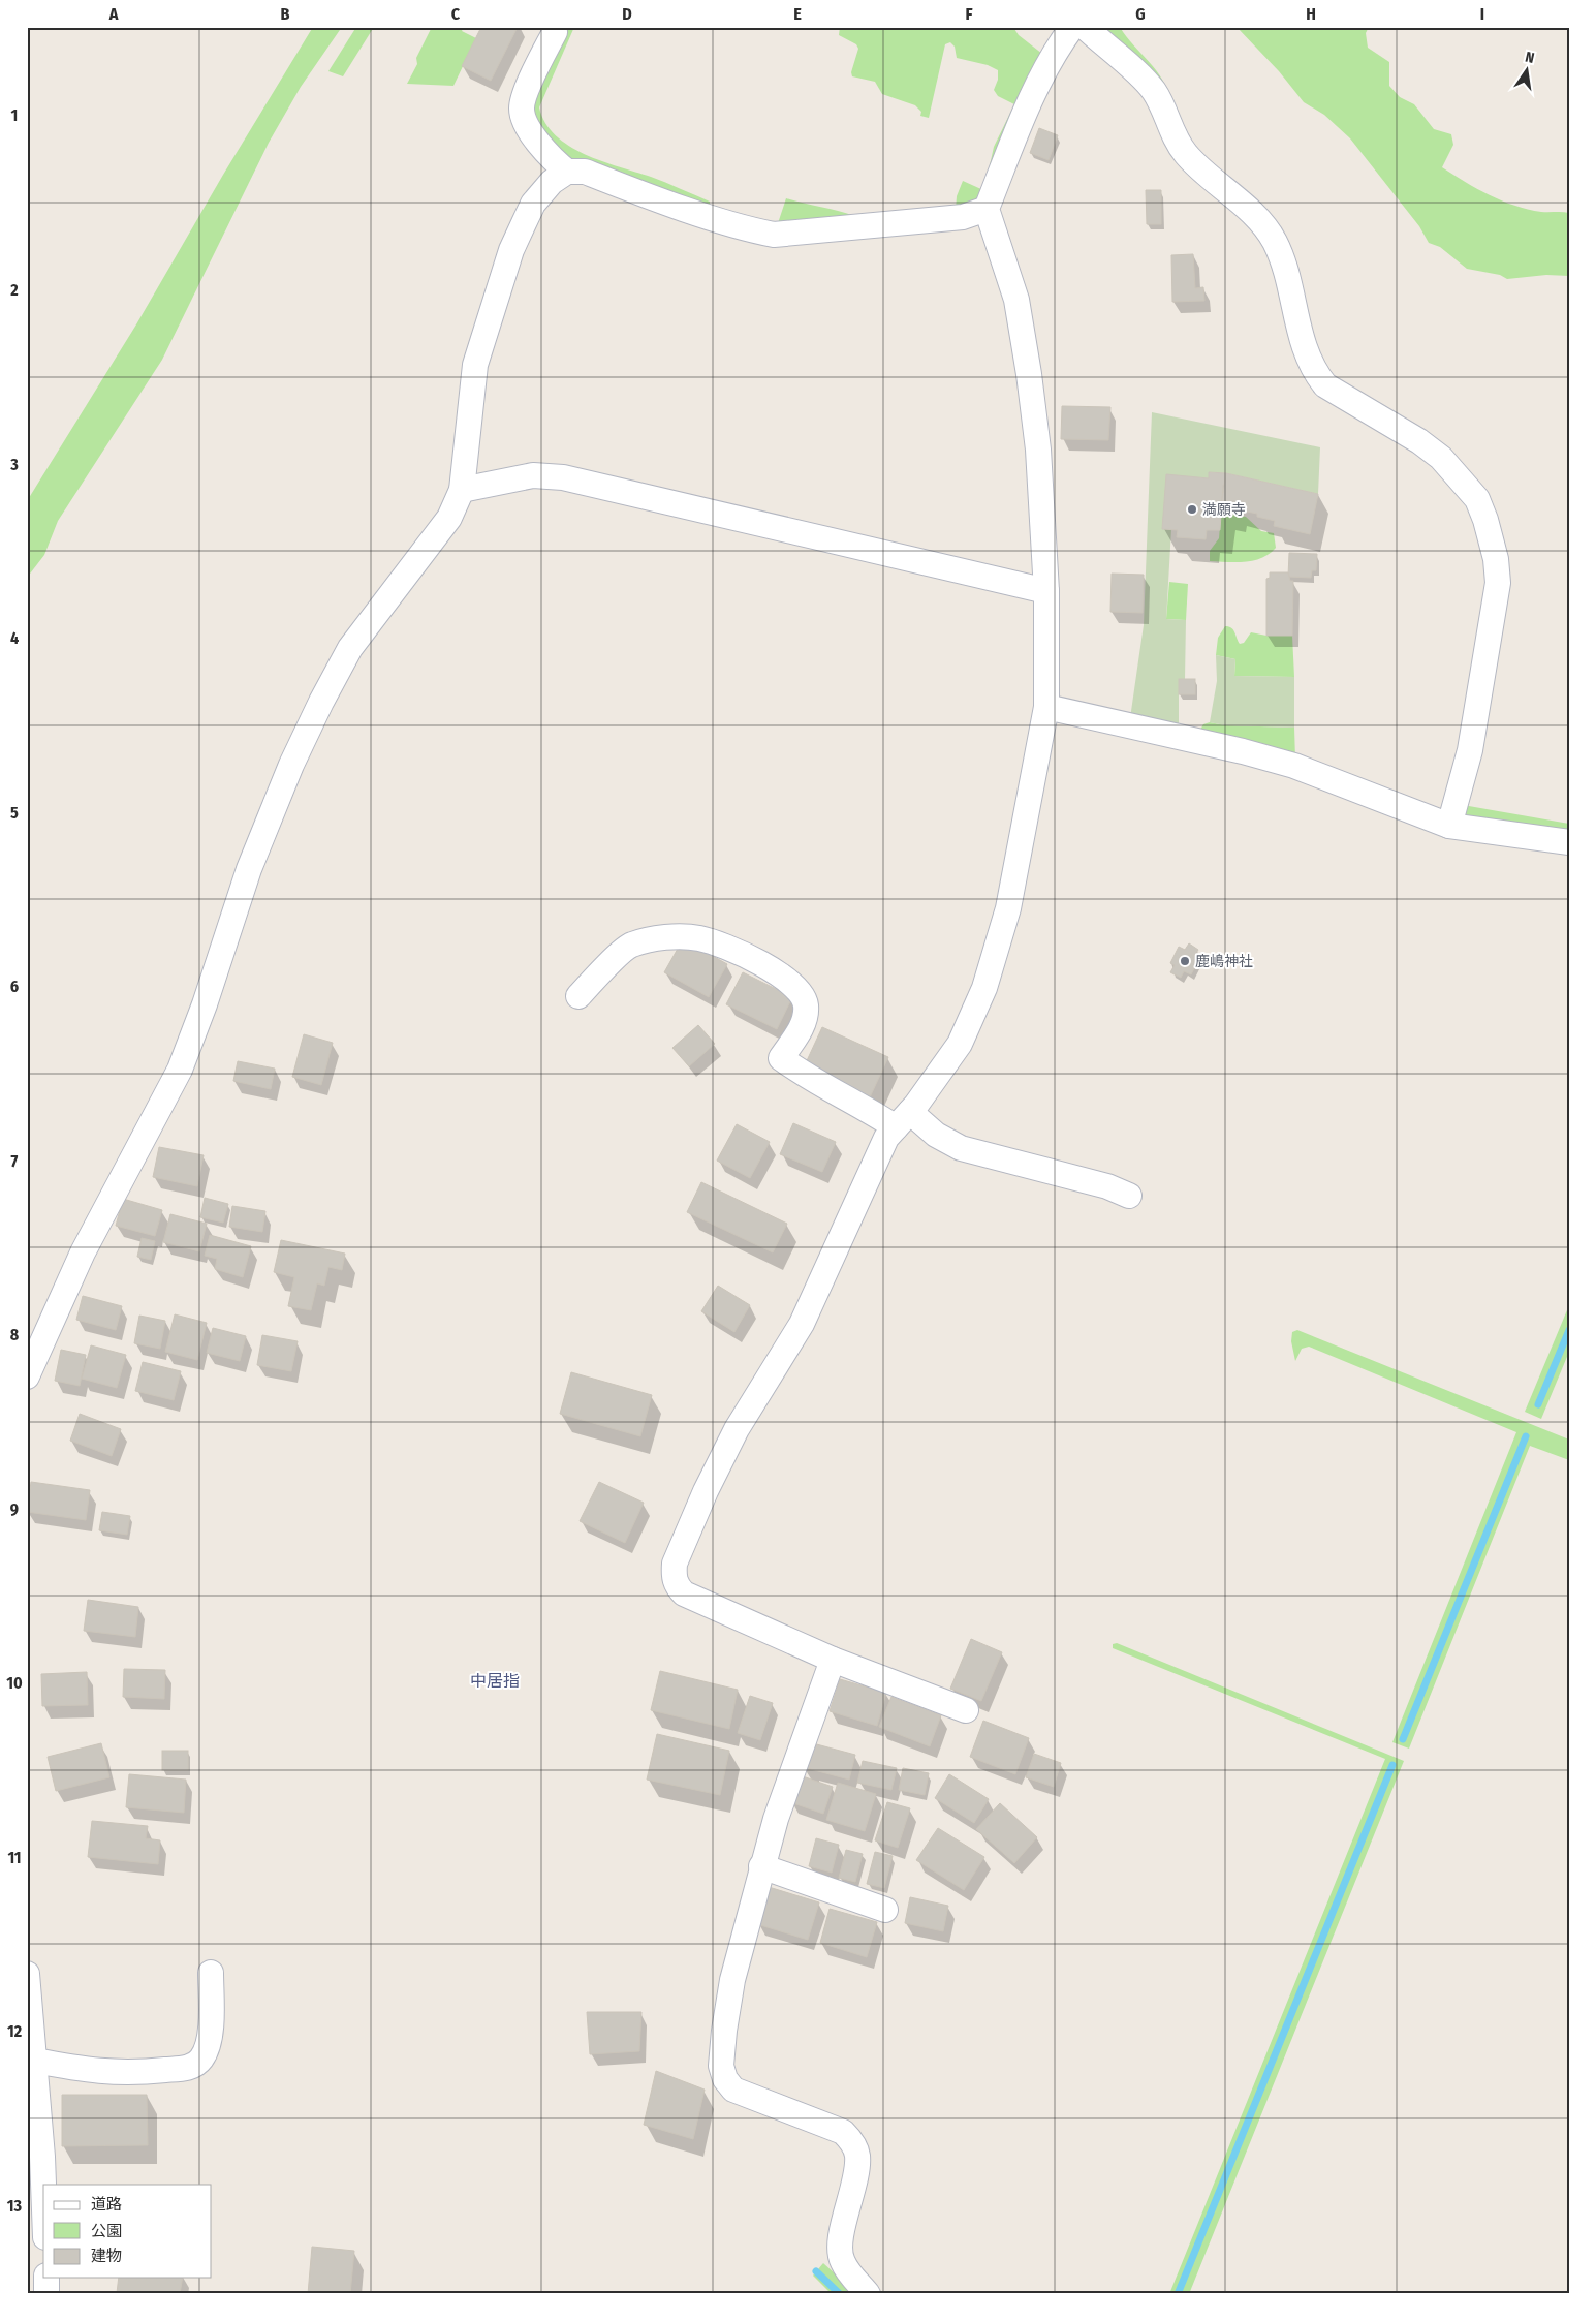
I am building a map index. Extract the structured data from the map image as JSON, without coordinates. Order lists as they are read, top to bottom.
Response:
{
  "districts": ["中居指"],
  "places": ["満願寺", "鹿嶋神社"],
  "legend": ["道路", "公園", "建物"],
  "north": "top",
  "grid": {
    "columns": [
      "A",
      "B",
      "C",
      "D",
      "E",
      "F",
      "G",
      "H",
      "I"
    ],
    "rows": [
      "1",
      "2",
      "3",
      "4",
      "5",
      "6",
      "7",
      "8",
      "9",
      "10",
      "11",
      "12",
      "13"
    ]
  }
}
